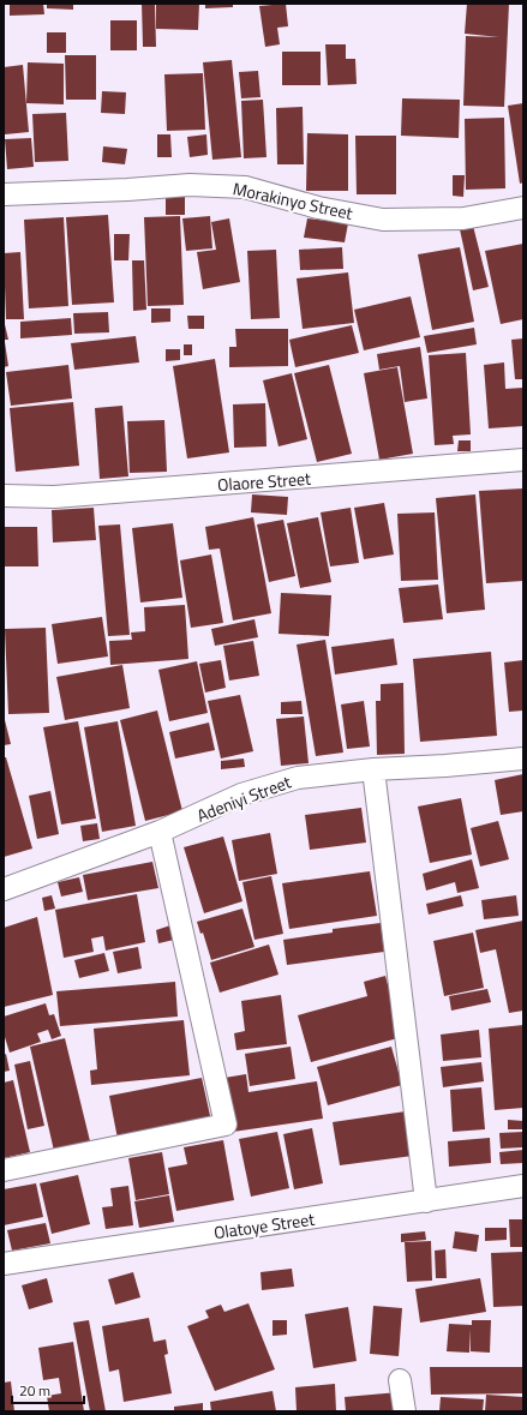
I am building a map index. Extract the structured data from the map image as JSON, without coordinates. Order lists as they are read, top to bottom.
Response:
{
  "streets": {
    "street": [
      "Morakinyo Street",
      "Olaore Street",
      "Adeniyi Street",
      "Olatoye Street"
    ]
  },
  "scale_bar": "20 m"
}
